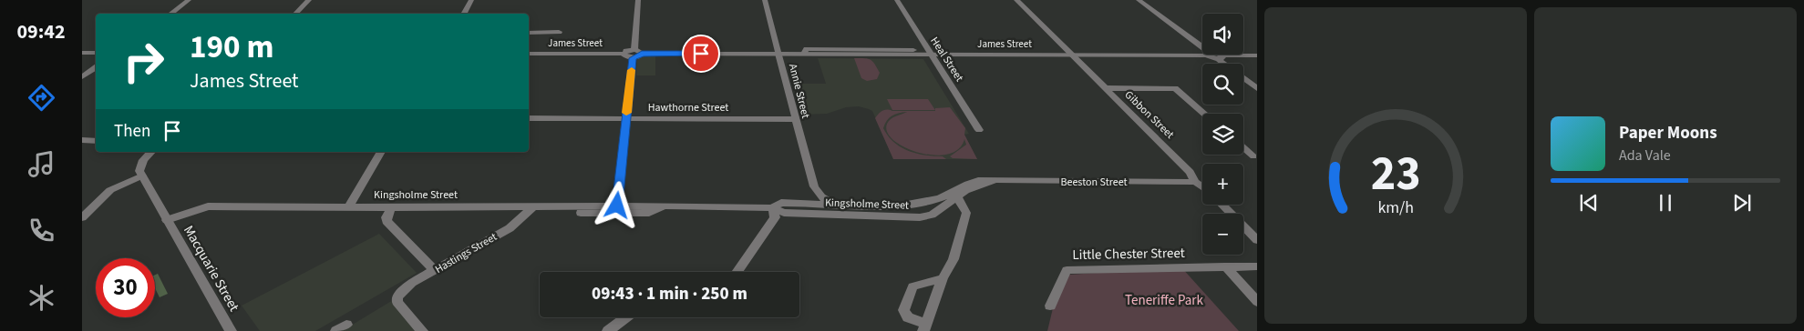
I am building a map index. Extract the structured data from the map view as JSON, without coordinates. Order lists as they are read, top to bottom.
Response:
{
  "streets": {
    "street": [
      "James Street",
      "Heal Street",
      "Annie Street",
      "Hawthorne Street",
      "Gibbon Street",
      "Beeston Street",
      "Kingsholme Street",
      "Hastings Street",
      "Little Chester Street",
      "Macquarie Street"
    ]
  },
  "crossings": [
    ["James Street", "Heal Street"],
    ["James Street", "Annie Street"],
    ["James Street", "Gibbon Street"],
    ["Annie Street", "Hawthorne Street"],
    ["Gibbon Street", "Beeston Street"],
    ["Beeston Street", "Kingsholme Street"],
    ["Kingsholme Street", "Hastings Street"],
    ["Kingsholme Street", "Macquarie Street"]
  ],
  "parks": ["Teneriffe Park"],
  "page": {
    "tabs": "09:42",
    "map_buttons": ["+", "−"],
    "turn": ["190 m", "James Street"],
    "then": "Then",
    "song": ["Paper Moons", "Ada Vale"],
    "limit": "30",
    "trip": "09:43 · 1 min · 250 m",
    "gauge": ["23", "km/h"]
  }
}
